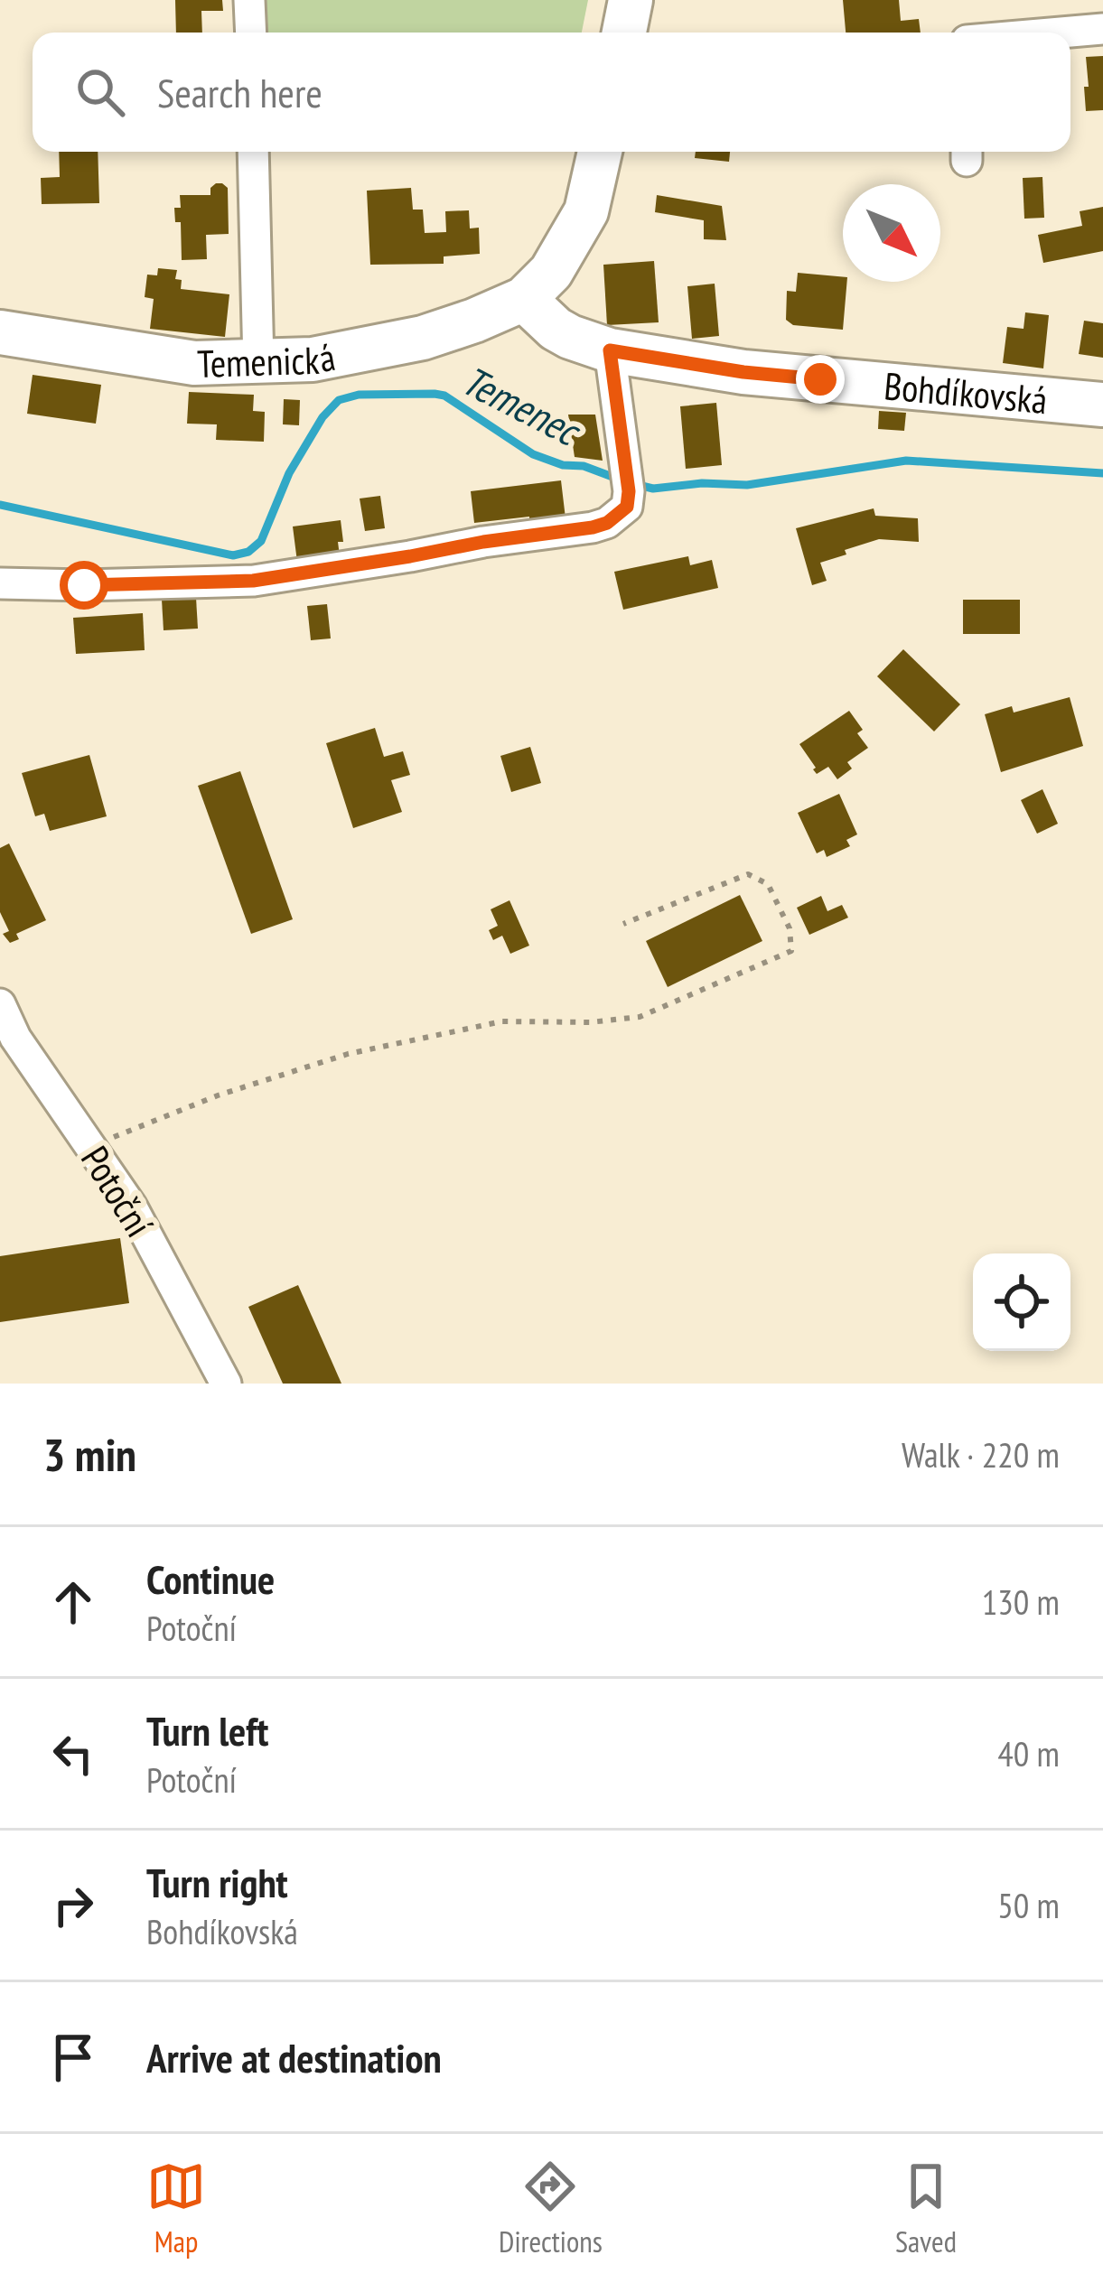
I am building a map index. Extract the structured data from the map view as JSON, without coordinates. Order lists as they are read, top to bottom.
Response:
{
  "streets": {
    "street": ["Temenická", "Bohdíkovská", "Potoční"]
  },
  "crossings": [
    ["Temenická", "Bohdíkovská"]
  ],
  "water": ["Temenec"],
  "north": "bottom right",
  "page": {
    "search": "Search here",
    "heading": ["3 min", "Walk · 220 m"],
    "list": [
      ["Continue", "Potoční", "130 m"],
      ["Turn left", "Potoční", "40 m"],
      ["Turn right", "Bohdíkovská", "50 m"],
      "Arrive at destination"
    ],
    "nav": ["Map", "Directions", "Saved"]
  }
}
